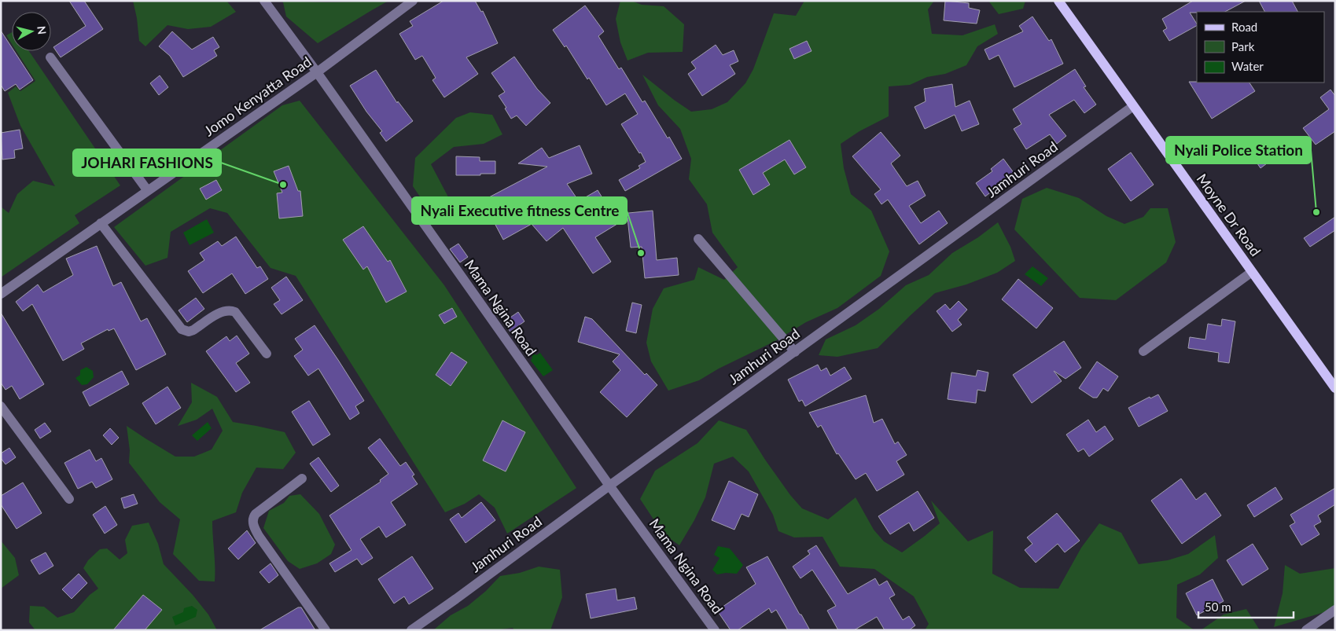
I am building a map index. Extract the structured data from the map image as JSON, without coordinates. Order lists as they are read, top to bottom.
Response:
{
  "streets": {
    "main road": ["Moyne Dr Road"],
    "street": ["Jomo Kenyatta Road", "Jamhuri Road", "Mama Ngina Road"]
  },
  "crossings": [
    ["Jomo Kenyatta Road", "Mama Ngina Road"],
    ["Jamhuri Road", "Moyne Dr Road"],
    ["Jamhuri Road", "Mama Ngina Road"]
  ],
  "places": ["JOHARI FASHIONS", "Nyali Police Station", "Nyali Executive fitness Centre"],
  "legend": ["Road", "Park", "Water"],
  "scale_bar": "50 m",
  "north": "right"
}
